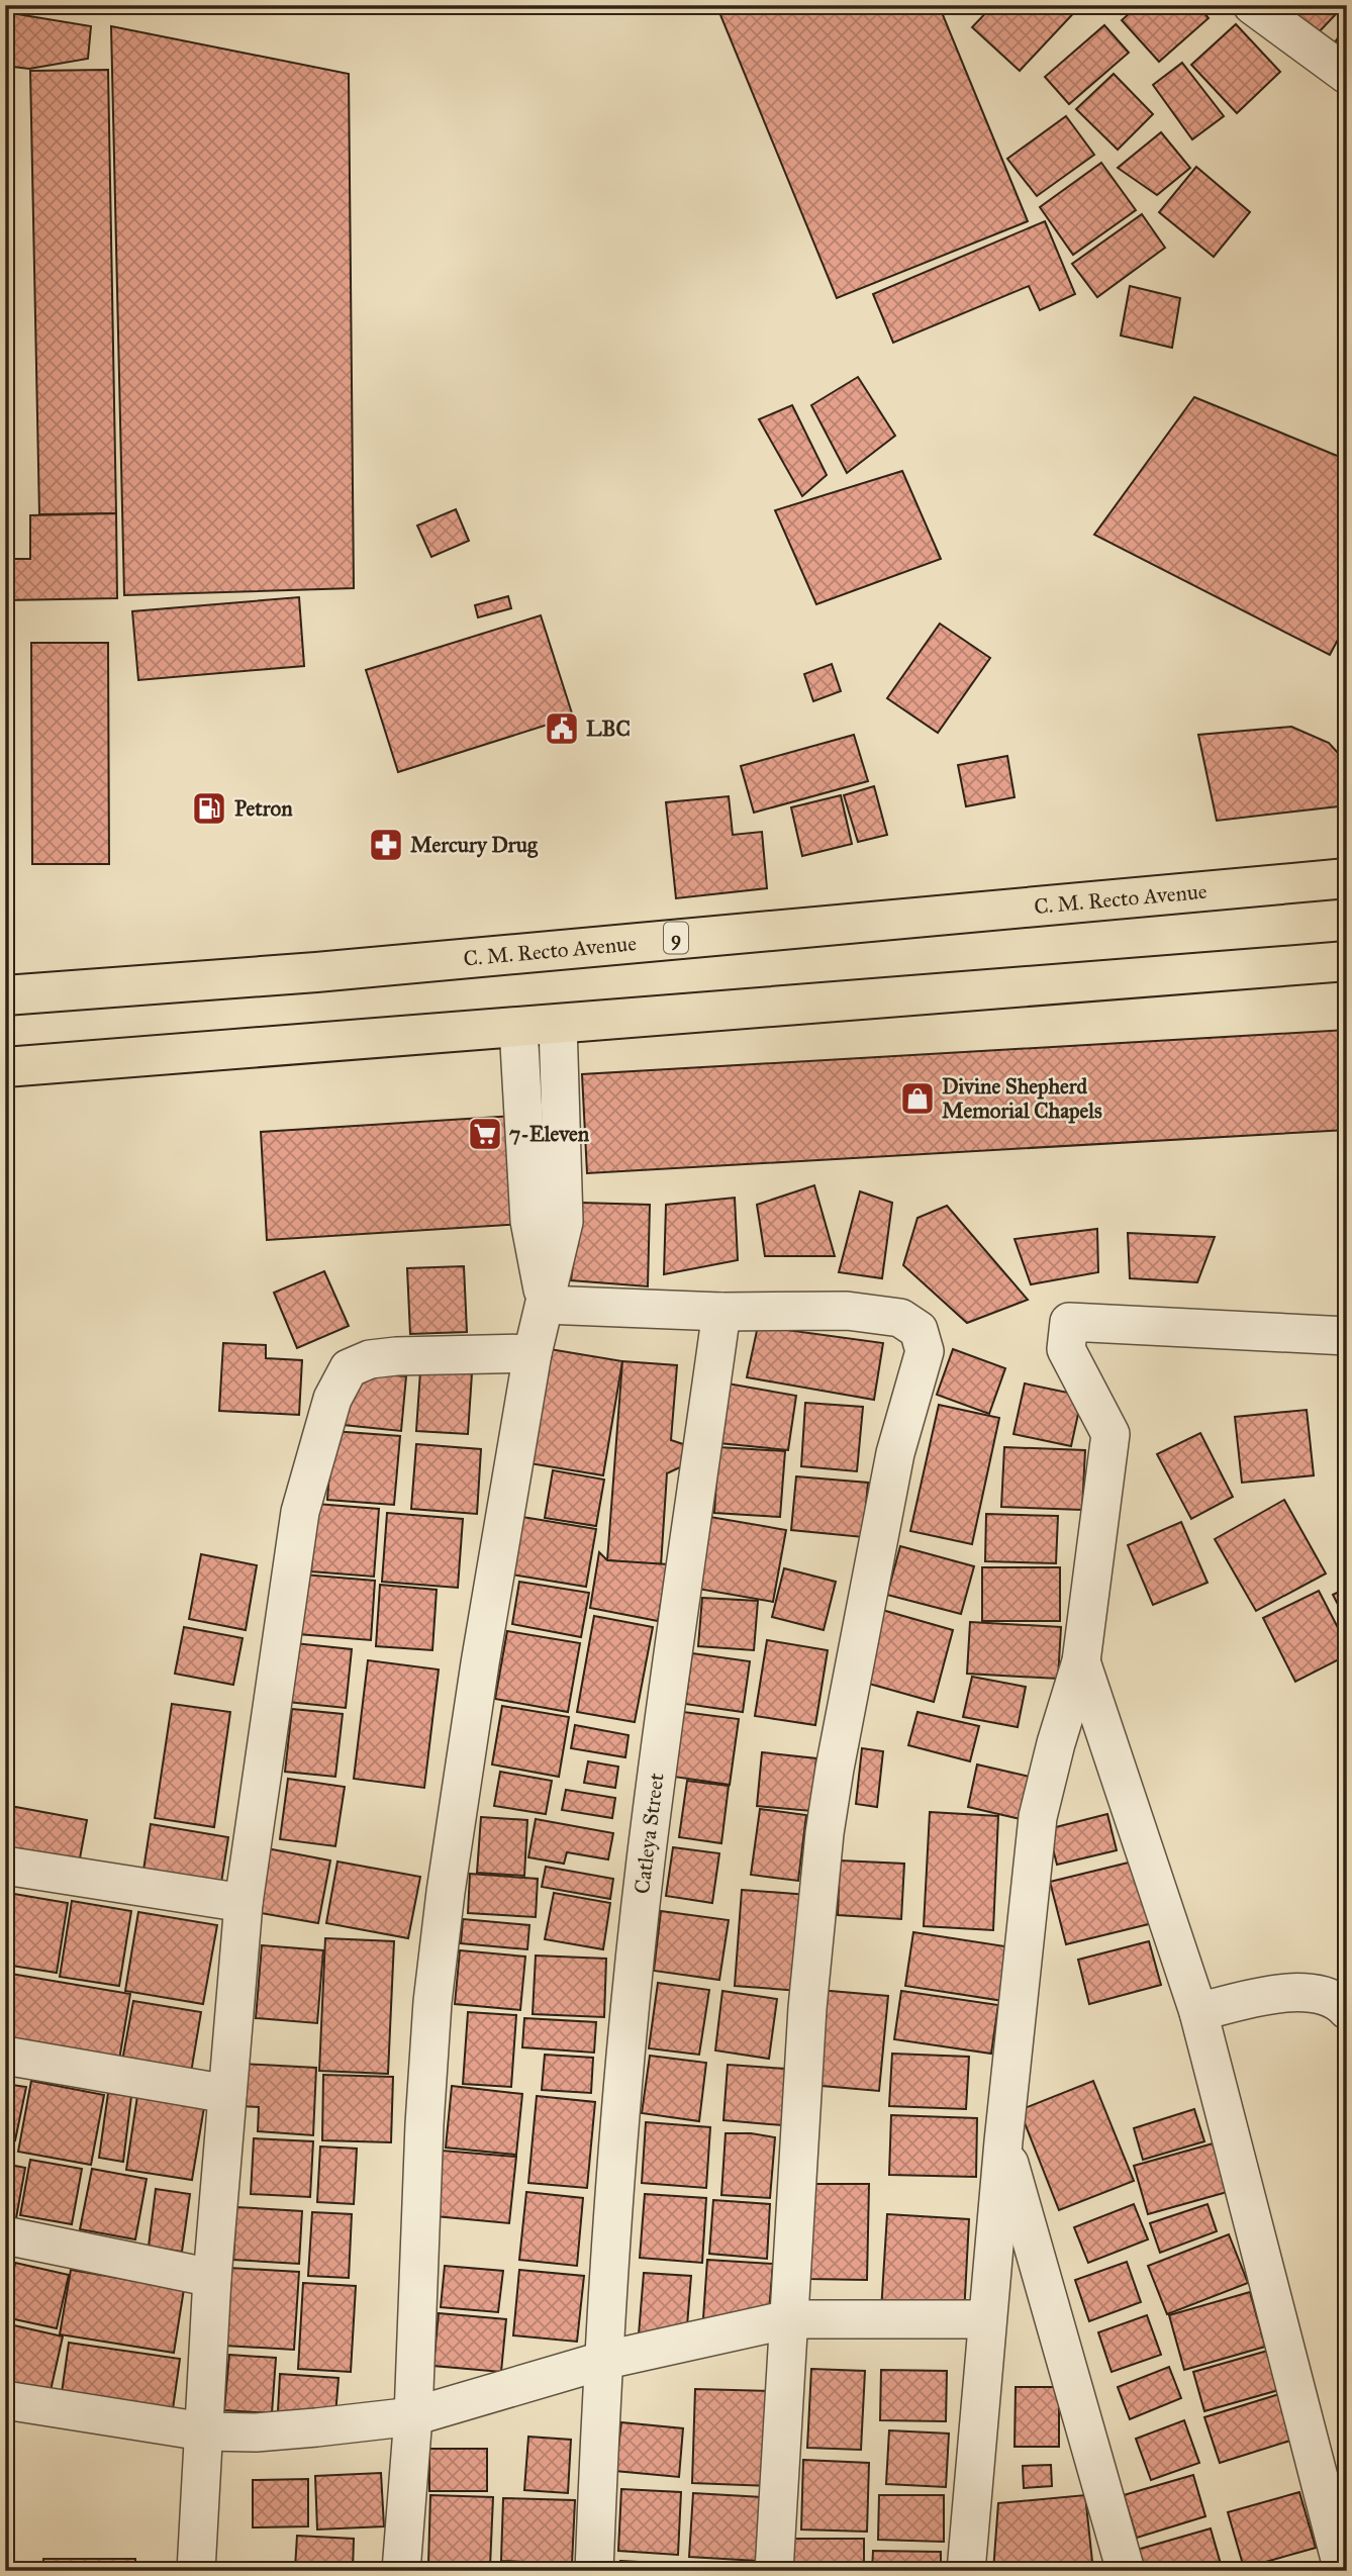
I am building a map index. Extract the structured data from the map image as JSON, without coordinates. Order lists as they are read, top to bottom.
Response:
{
  "streets": {
    "highway": ["C. M. Recto Avenue", "9"],
    "street": ["Catleya Street"]
  },
  "places": {
    "public building": ["LBC"],
    "fuel station": ["Petron"],
    "pharmacy": ["Mercury Drug"],
    "shop": ["Divine Shepherd Memorial Chapels"],
    "supermarket": ["7-Eleven"]
  }
}
